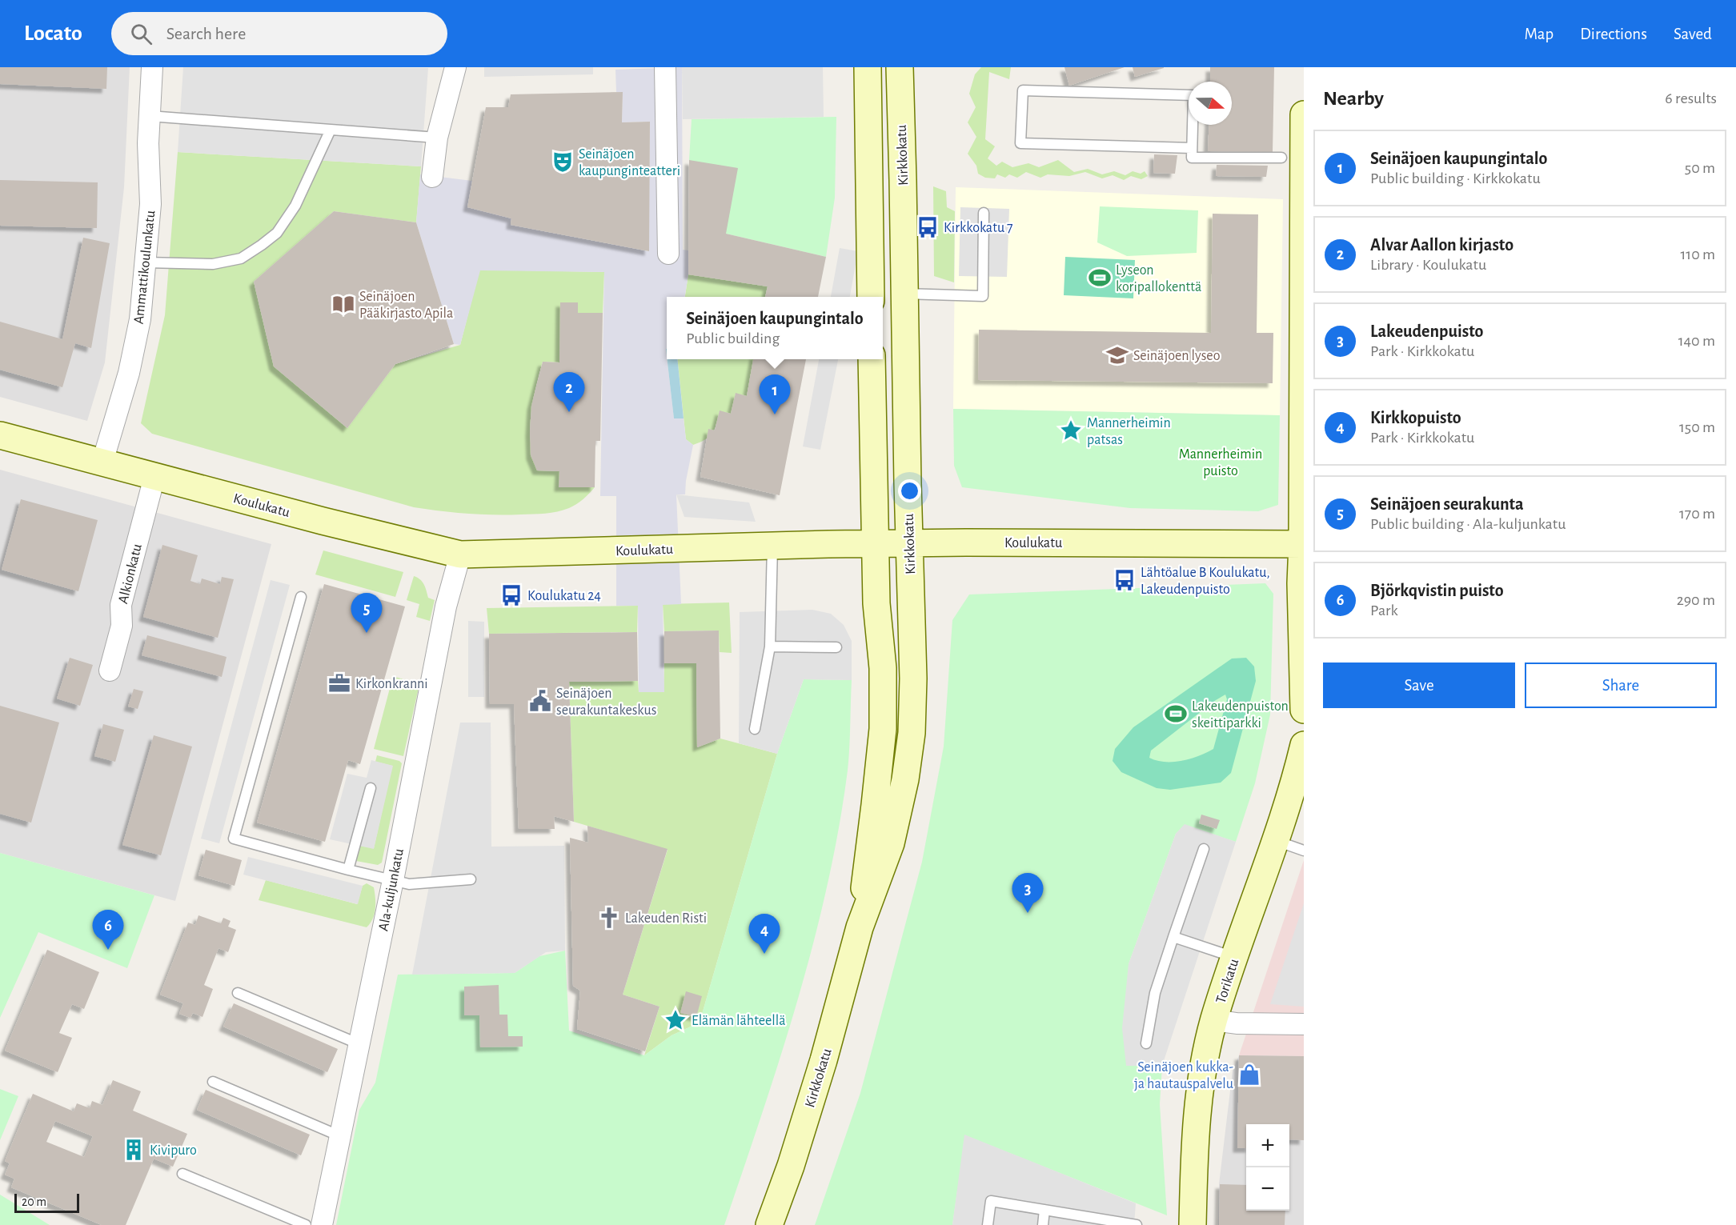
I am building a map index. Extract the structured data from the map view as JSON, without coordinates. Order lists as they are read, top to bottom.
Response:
{
  "streets": {
    "street": [
      "Kirkkokatu",
      "Ammattikoulunkatu",
      "Koulukatu",
      "Alkionkatu",
      "Ala-kuljunkatu",
      "Torikatu"
    ]
  },
  "crossings": [
    ["Kirkkokatu", "Koulukatu"],
    ["Ammattikoulunkatu", "Koulukatu"],
    ["Koulukatu", "Alkionkatu"],
    ["Koulukatu", "Ala-kuljunkatu"]
  ],
  "parks": ["Mannerheimin puisto"],
  "places": {
    "theatre": ["Seinäjoen kaupunginteatteri"],
    "bus stop": ["Kirkkokatu 7", "Lähtöalue B Koulukatu, Lakeudenpuisto", "Koulukatu 24"],
    "sports": ["Lyseon koripallokenttä", "Lakeudenpuiston skeittiparkki"],
    "library": ["Seinäjoen Pääkirjasto Apila"],
    "school or university": ["Seinäjoen lyseo"],
    "place": ["Mannerheimin patsas", "Elämän lähteellä"],
    "office": ["Kirkonkranni"],
    "public building": ["Seinäjoen seurakuntakeskus"],
    "church": ["Lakeuden Risti"],
    "shop": ["Seinäjoen kukka- ja hautauspalvelu"],
    "building": ["Kivipuro"]
  },
  "scale_bar": "20 m",
  "north": "right",
  "page": {
    "header": "Locato",
    "search": "Search here",
    "nav": ["Map", "Directions", "Saved"],
    "heading": ["Nearby", "6 results"],
    "list": [
      {
        "mark": "1",
        "name": "Seinäjoen kaupungintalo",
        "note": "Public building · Kirkkokatu",
        "value": "50 m"
      },
      {
        "mark": "2",
        "name": "Alvar Aallon kirjasto",
        "note": "Library · Koulukatu",
        "value": "110 m"
      },
      {
        "mark": "3",
        "name": "Lakeudenpuisto",
        "note": "Park · Kirkkokatu",
        "value": "140 m"
      },
      {
        "mark": "4",
        "name": "Kirkkopuisto",
        "note": "Park · Kirkkokatu",
        "value": "150 m"
      },
      {
        "mark": "5",
        "name": "Seinäjoen seurakunta",
        "note": "Public building · Ala-kuljunkatu",
        "value": "170 m"
      },
      {
        "mark": "6",
        "name": "Björkqvistin puisto",
        "note": "Park",
        "value": "290 m"
      }
    ],
    "popup": ["Seinäjoen kaupungintalo", "Public building"],
    "pins": [
      "2",
      "1",
      "5",
      "3",
      "6",
      "4"
    ],
    "buttons": ["Save", "Share"],
    "map_buttons": ["+", "−"],
    "scale": "20 m"
  }
}
